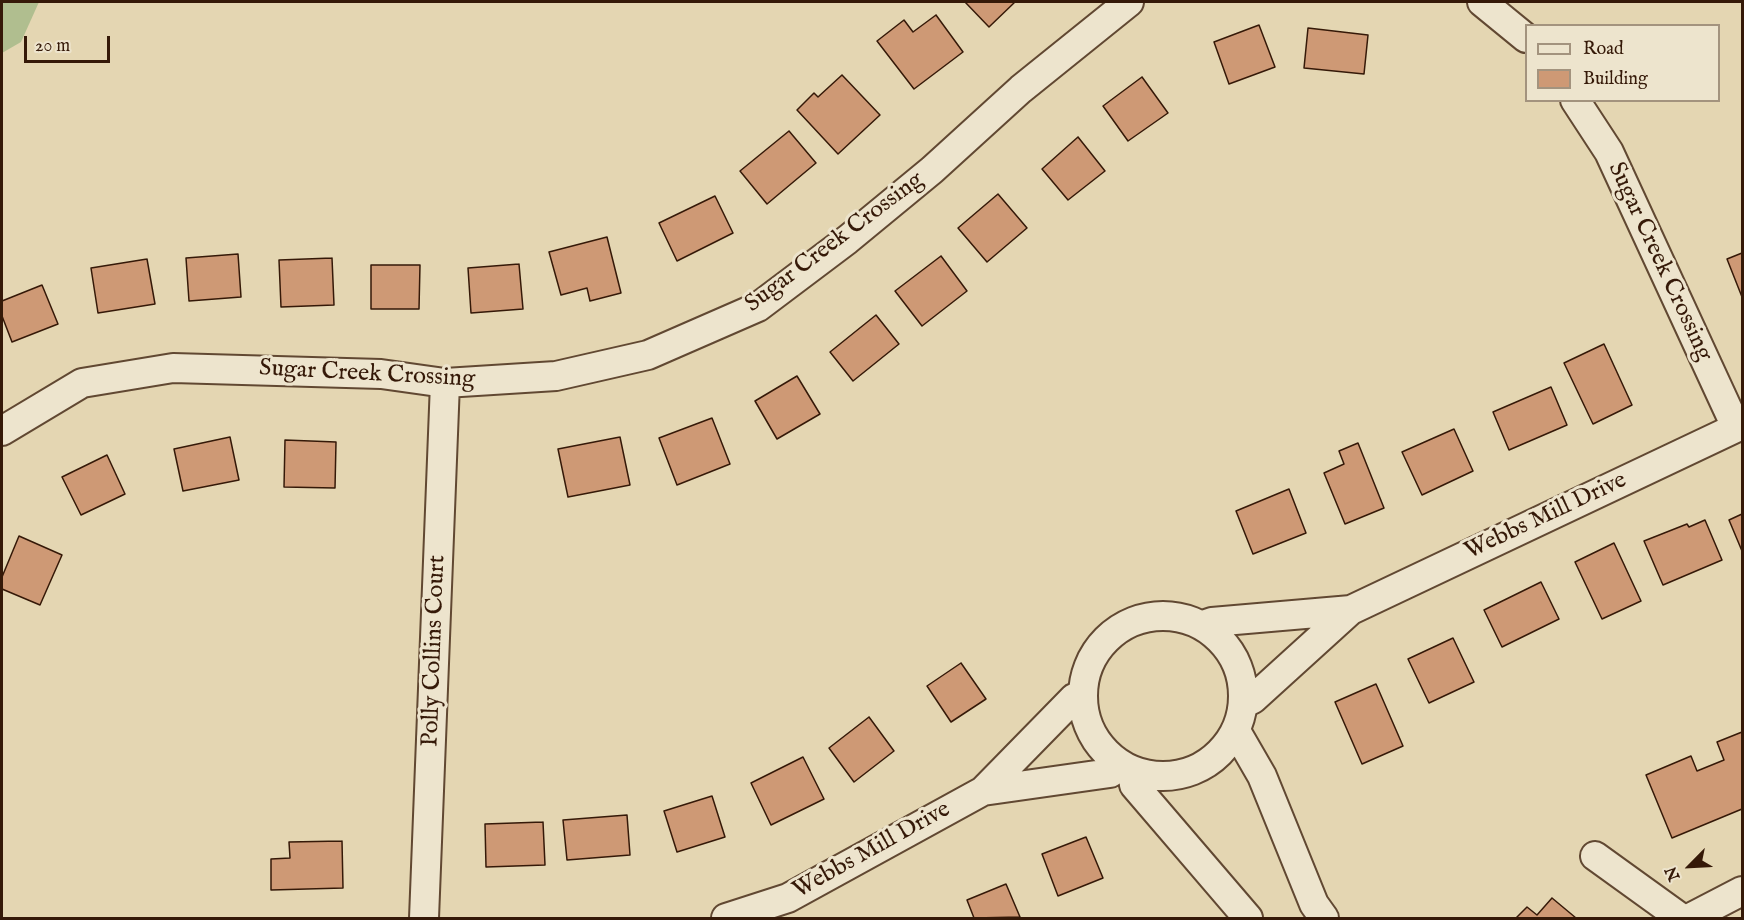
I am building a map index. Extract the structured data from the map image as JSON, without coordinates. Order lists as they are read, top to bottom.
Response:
{
  "streets": {
    "street": ["Sugar Creek Crossing", "Webbs Mill Drive", "Polly Collins Court"]
  },
  "crossings": [
    ["Sugar Creek Crossing", "Webbs Mill Drive"],
    ["Sugar Creek Crossing", "Polly Collins Court"]
  ],
  "legend": ["Road", "Building"],
  "scale_bar": "20 m",
  "north": "bottom left"
}
